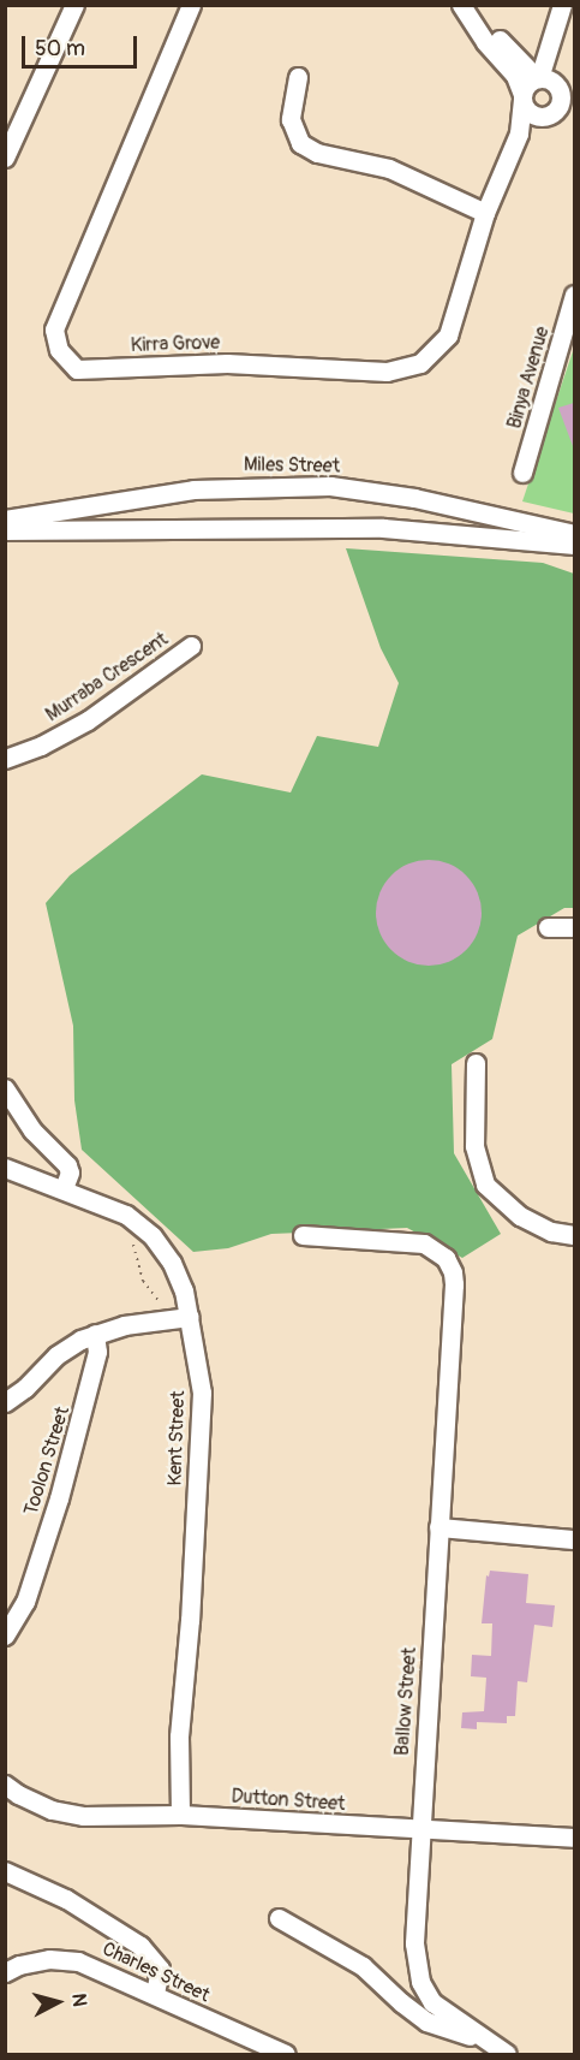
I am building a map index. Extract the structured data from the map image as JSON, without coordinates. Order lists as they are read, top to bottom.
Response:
{
  "streets": {
    "street": [
      "Kirra Grove",
      "Binya Avenue",
      "Miles Street",
      "Murraba Crescent",
      "Kent Street",
      "Toolon Street",
      "Ballow Street",
      "Dutton Street",
      "Charles Street"
    ]
  },
  "crossings": [
    ["Kent Street", "Dutton Street"],
    ["Ballow Street", "Dutton Street"]
  ],
  "scale_bar": "50 m",
  "north": "right"
}
